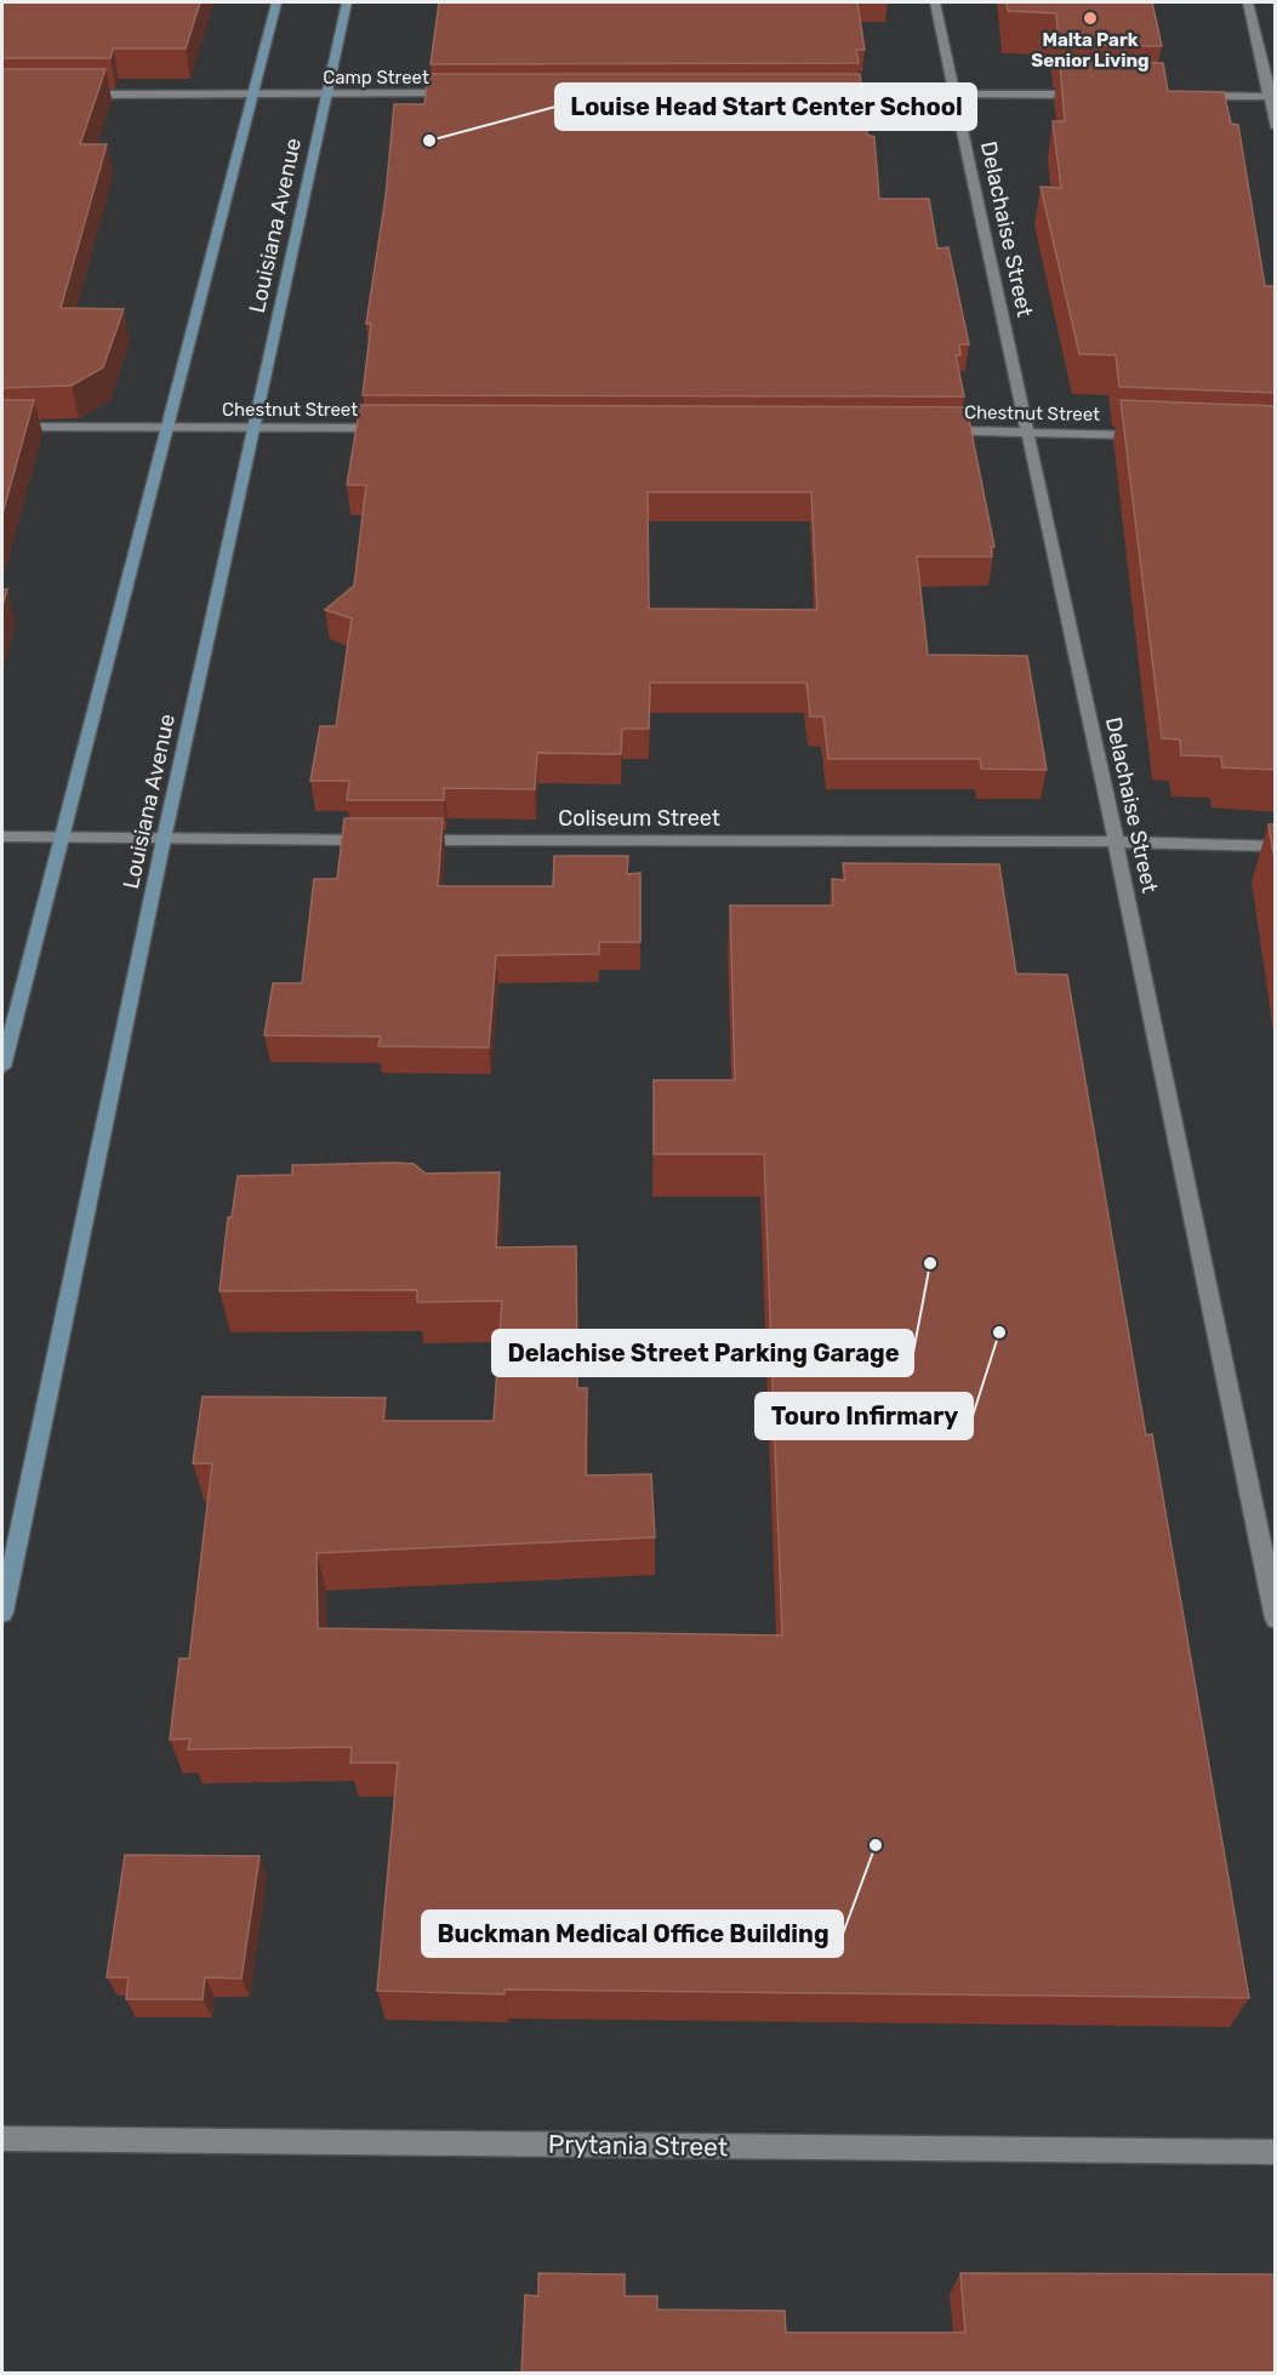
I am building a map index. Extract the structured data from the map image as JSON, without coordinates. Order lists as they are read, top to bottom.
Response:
{
  "streets": {
    "street": [
      "Camp Street",
      "Louisiana Avenue",
      "Delachaise Street",
      "Chestnut Street",
      "Coliseum Street",
      "Prytania Street"
    ]
  },
  "crossings": [
    ["Camp Street", "Louisiana Avenue"],
    ["Louisiana Avenue", "Chestnut Street"],
    ["Delachaise Street", "Chestnut Street"],
    ["Delachaise Street", "Coliseum Street"]
  ],
  "places": [
    "Malta Park Senior Living",
    "Louise Head Start Center School",
    "Delachise Street Parking Garage",
    "Touro Infirmary",
    "Buckman Medical Office Building"
  ]
}
